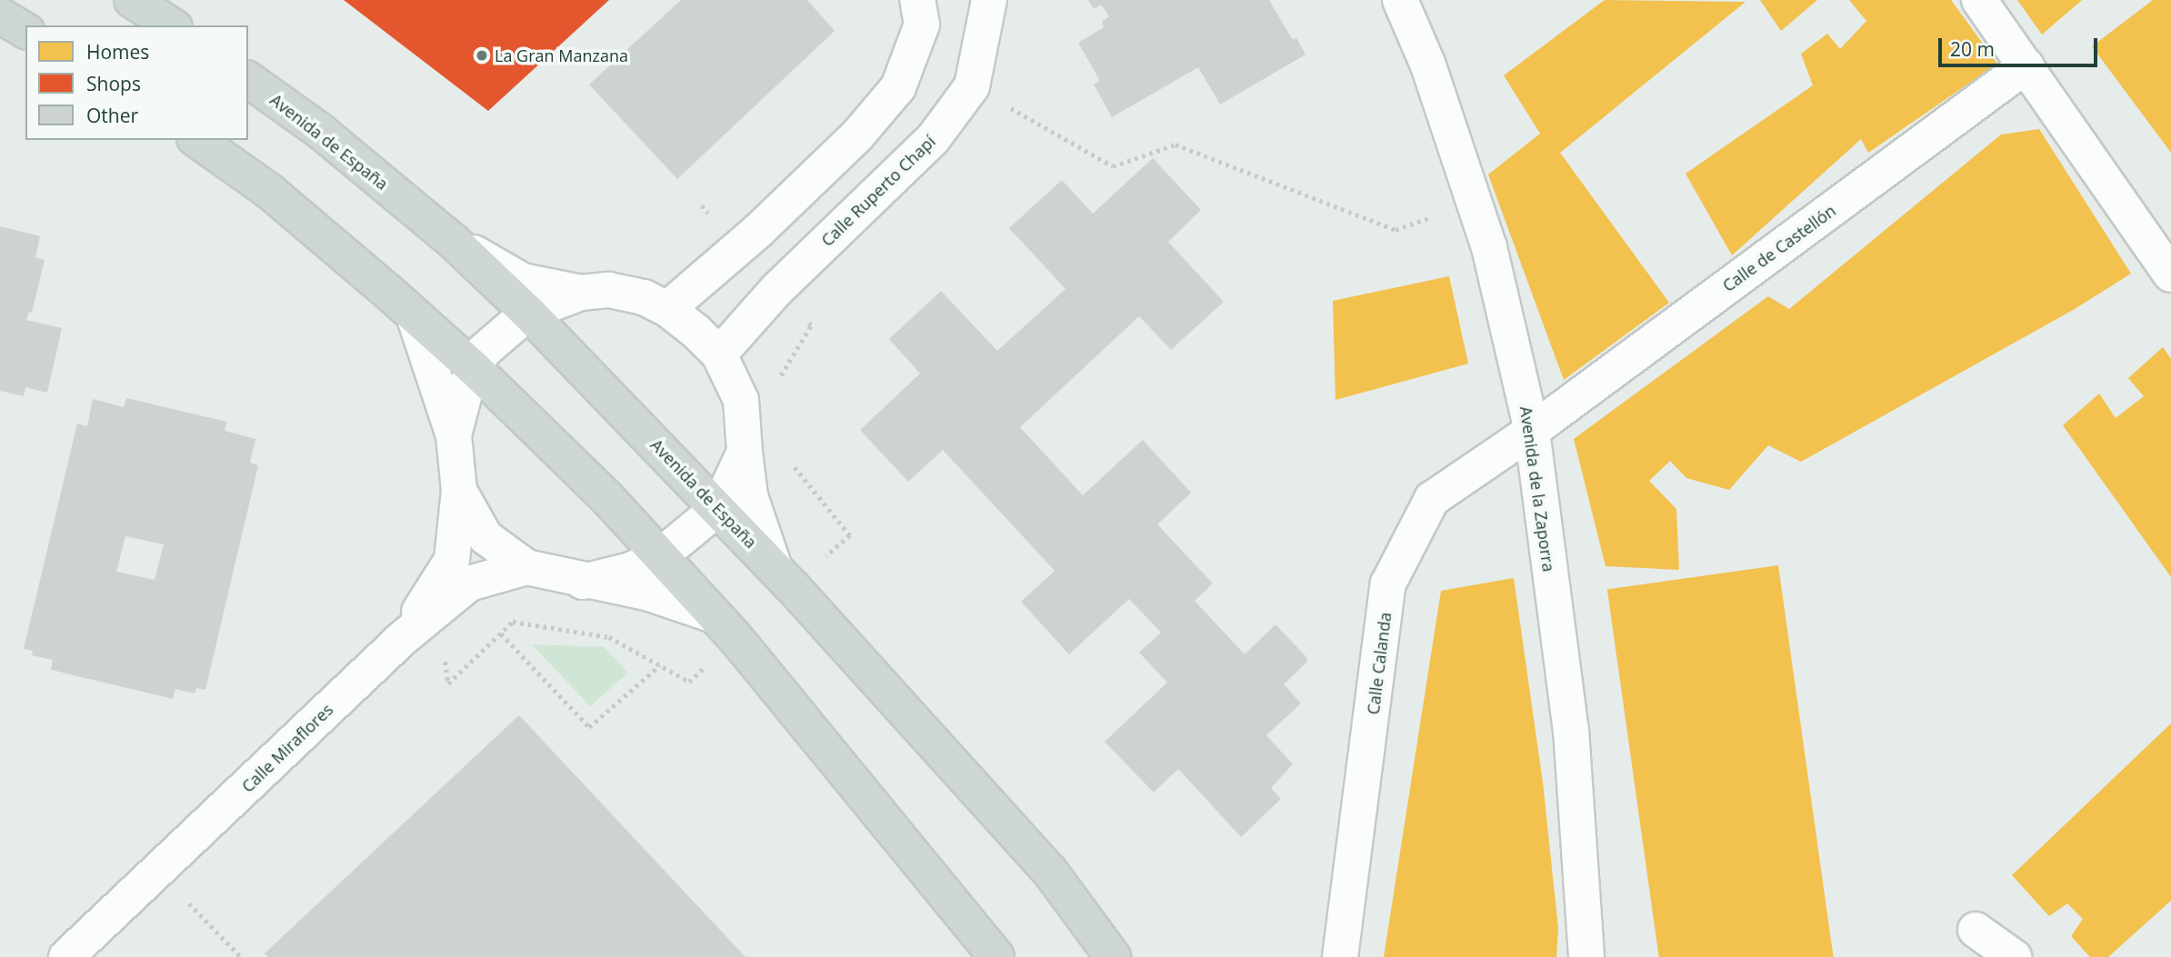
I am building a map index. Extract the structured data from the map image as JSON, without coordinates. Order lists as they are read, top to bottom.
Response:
{
  "streets": {
    "main road": ["Avenida de España"],
    "street": [
      "Calle Ruperto Chapí",
      "Calle de Castellón",
      "Avenida de la Zaporra",
      "Calle Calanda",
      "Calle Miraflores"
    ]
  },
  "crossings": [
    ["Calle de Castellón", "Avenida de la Zaporra"],
    ["Calle de Castellón", "Calle Calanda"],
    ["Avenida de la Zaporra", "Calle Calanda"]
  ],
  "places": ["La Gran Manzana"],
  "legend": ["Homes", "Shops", "Other"],
  "scale_bar": "20 m"
}
